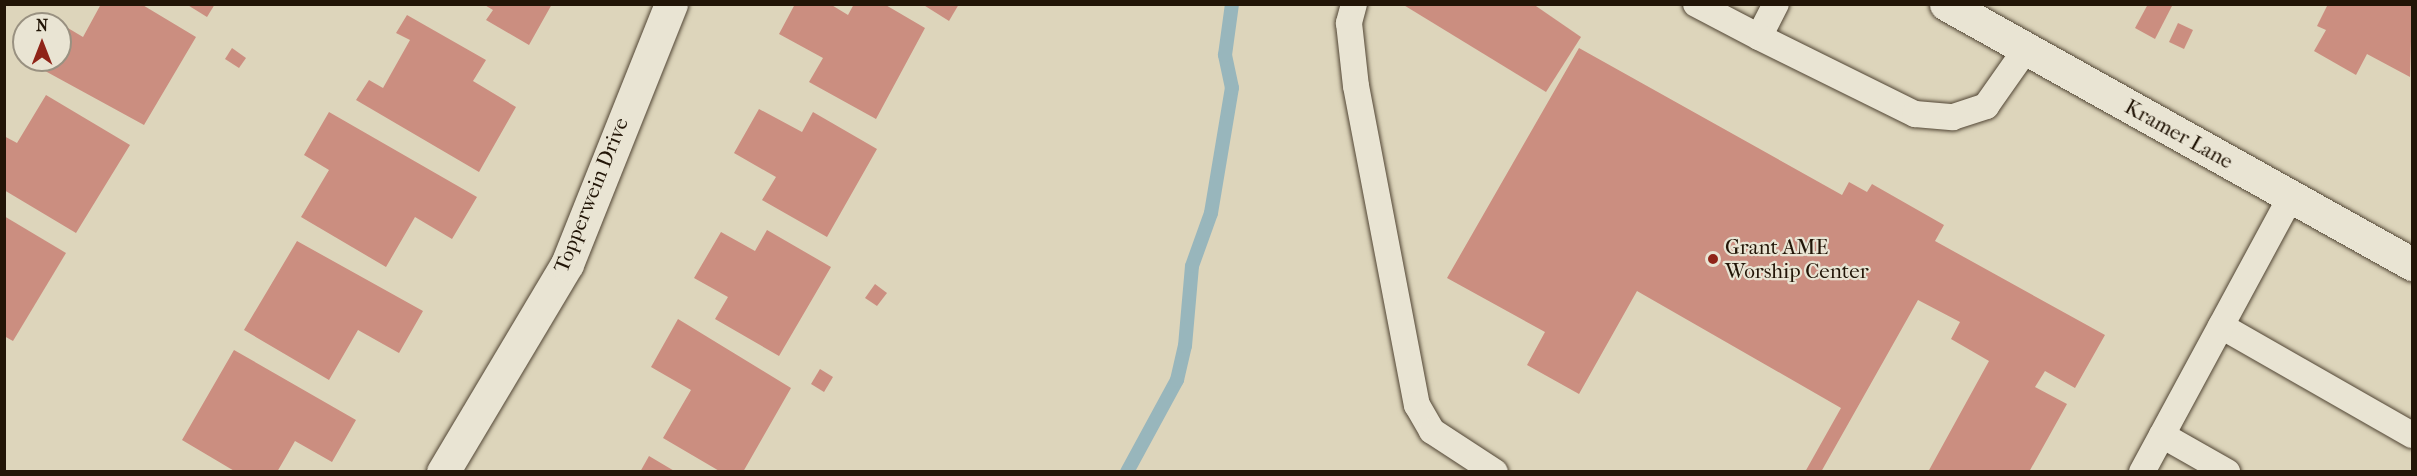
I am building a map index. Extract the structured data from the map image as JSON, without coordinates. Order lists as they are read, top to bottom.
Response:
{
  "streets": {
    "street": ["Kramer Lane", "Topperwein Drive"]
  },
  "places": ["Grant AME Worship Center"],
  "north": "top"
}
